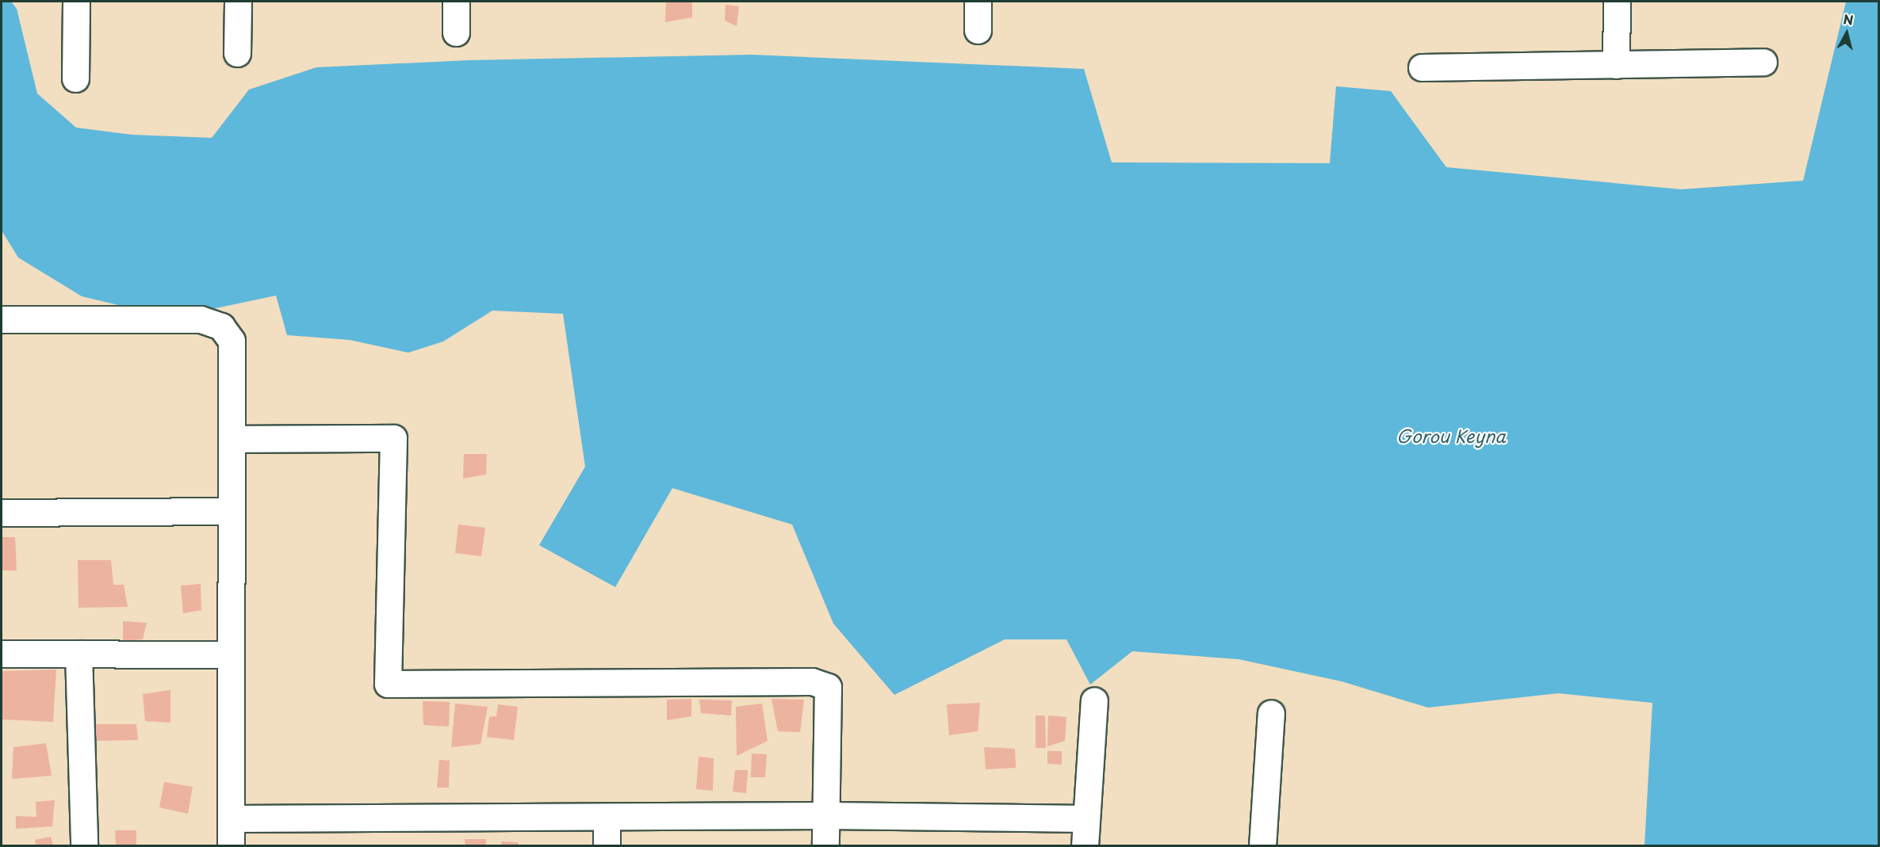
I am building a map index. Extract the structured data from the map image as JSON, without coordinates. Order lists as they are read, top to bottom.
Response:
{
  "water": ["Gorou Keyna"],
  "north": "top"
}
